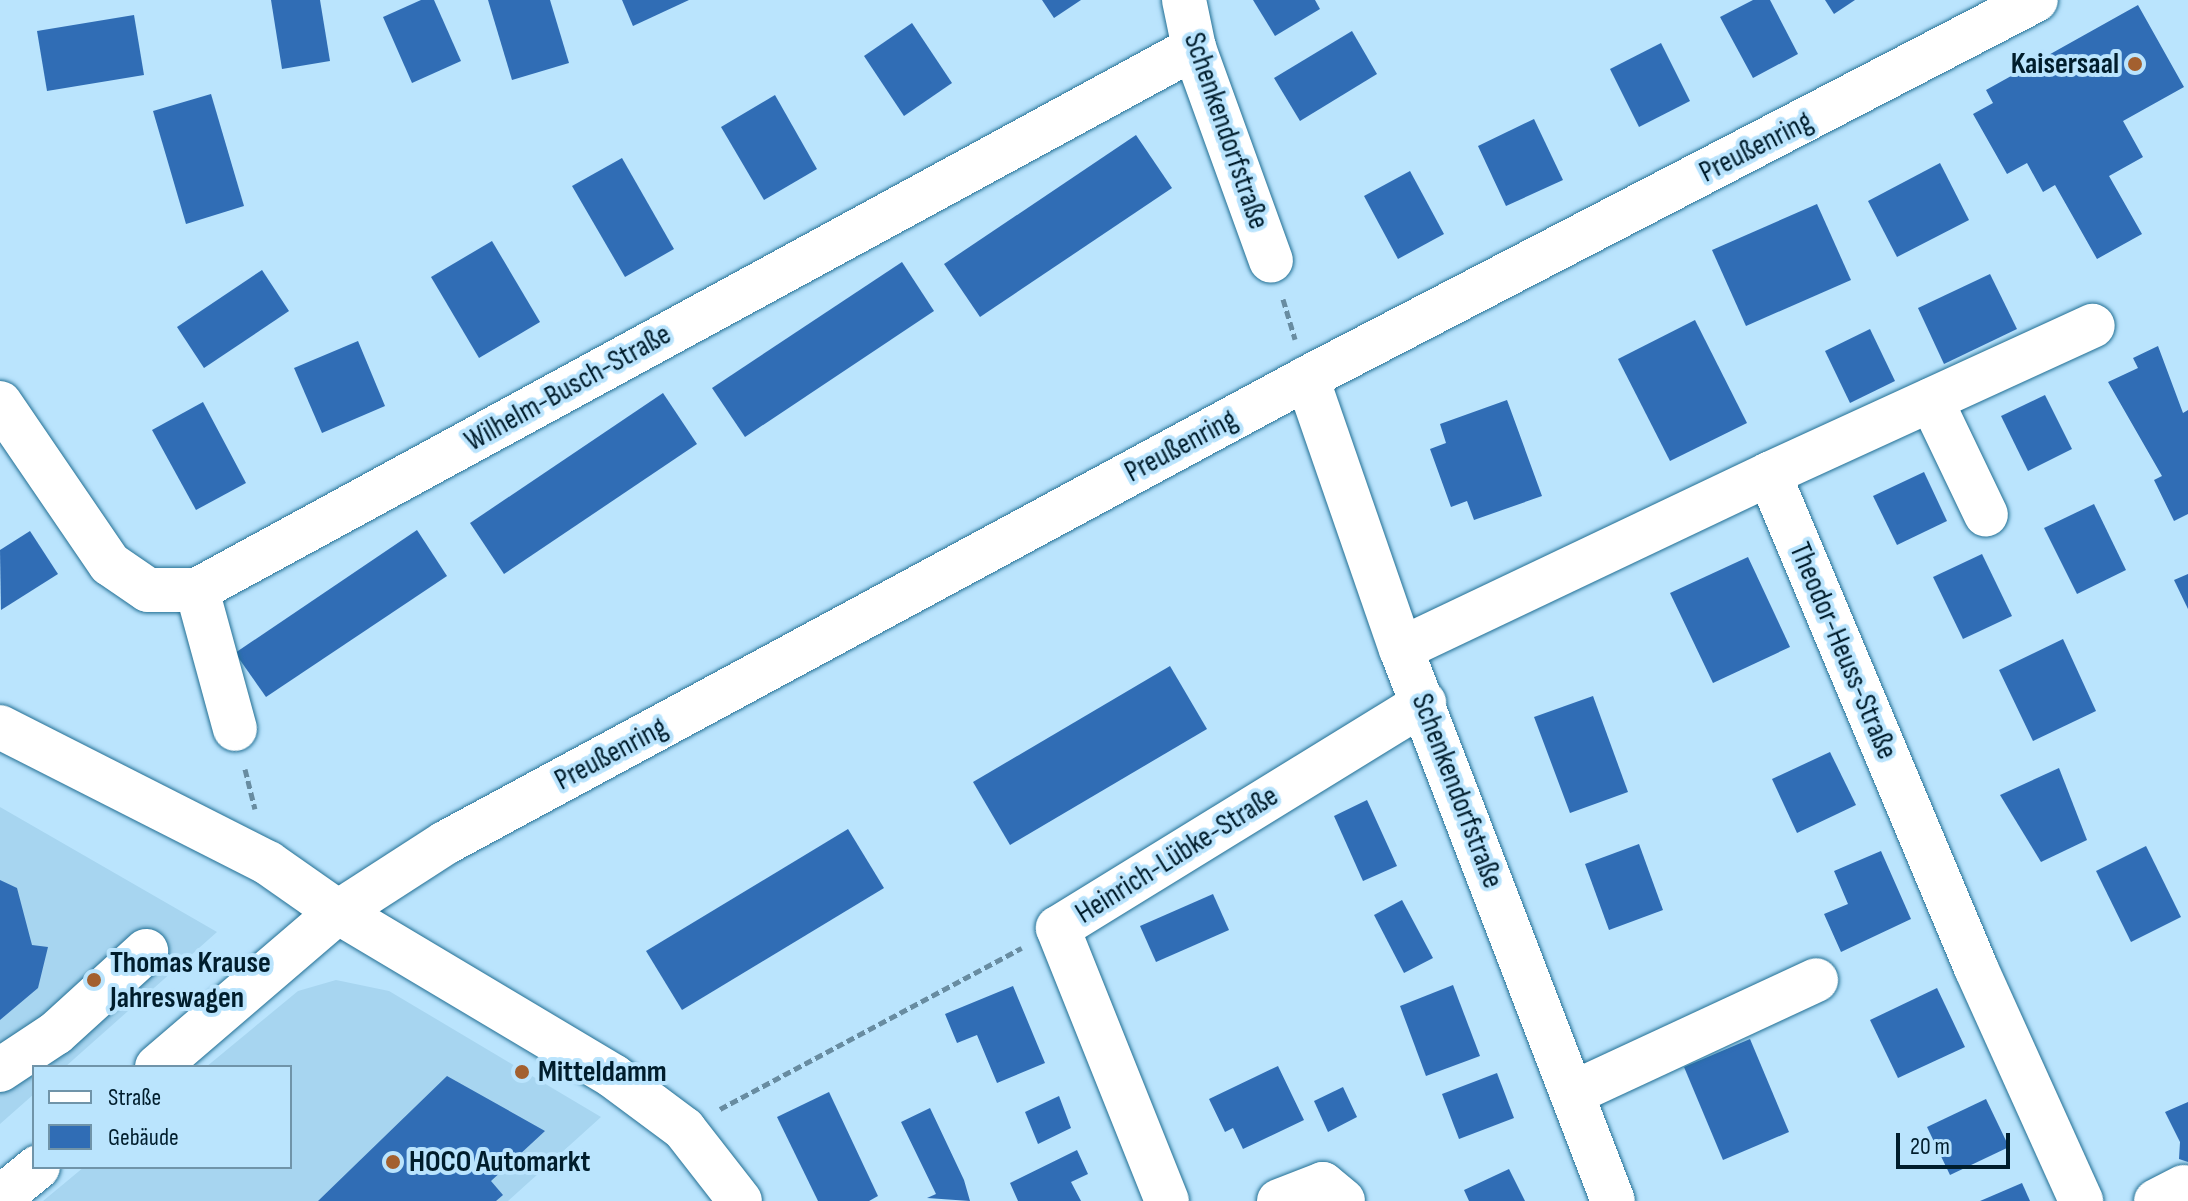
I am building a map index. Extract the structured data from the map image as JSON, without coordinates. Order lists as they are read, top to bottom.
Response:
{
  "streets": {
    "street": [
      "Schenkendorfstraße",
      "Preußenring",
      "Wilhelm-Busch-Straße",
      "Theodor-Heuss-Straße",
      "Heinrich-Lübke-Straße"
    ]
  },
  "crossings": [
    ["Schenkendorfstraße", "Preußenring"],
    ["Schenkendorfstraße", "Wilhelm-Busch-Straße"],
    ["Schenkendorfstraße", "Heinrich-Lübke-Straße"]
  ],
  "places": [
    "Kaisersaal",
    "Thomas Krause Jahreswagen",
    "Mitteldamm",
    "HOCO Automarkt"
  ],
  "legend": ["Straße", "Gebäude"],
  "scale_bar": "20 m"
}
